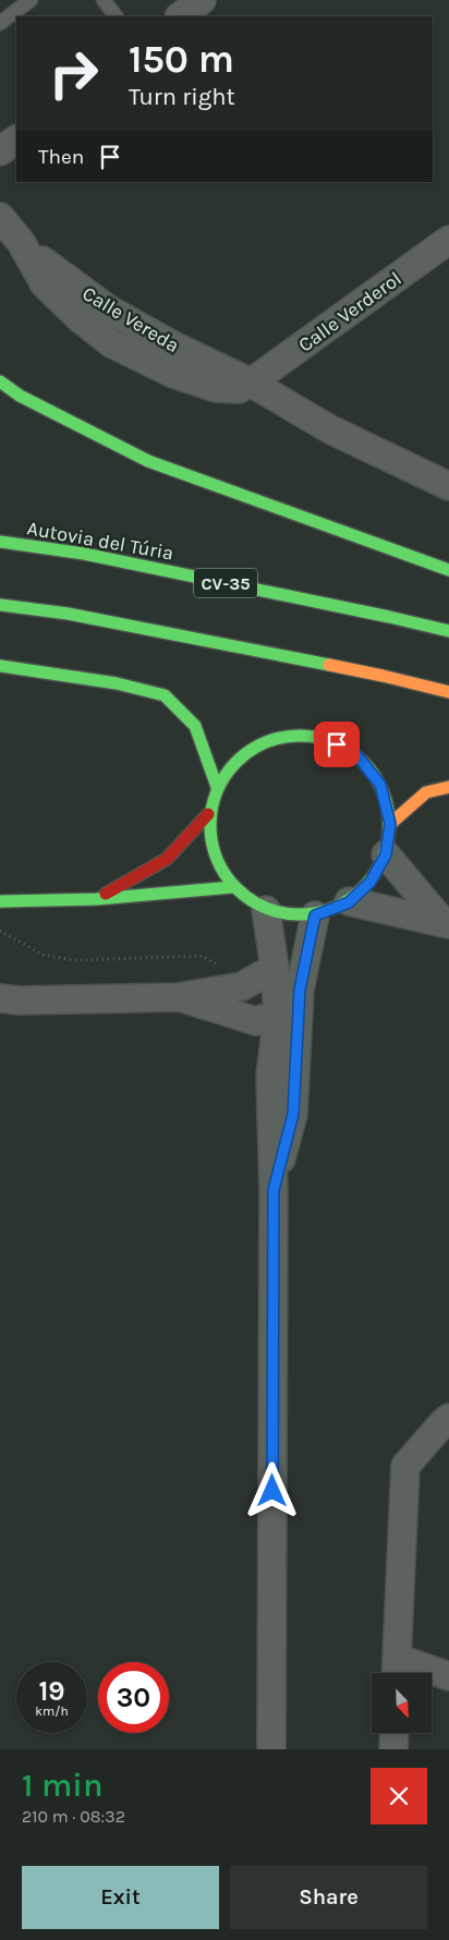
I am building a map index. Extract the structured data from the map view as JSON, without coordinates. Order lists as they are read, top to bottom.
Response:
{
  "streets": {
    "main road": ["Autovia del Túria", "CV-35"],
    "street": ["Calle Verderol", "Calle Vereda"]
  },
  "crossings": [
    ["Calle Verderol", "Calle Vereda"]
  ],
  "north": "bottom right",
  "page": {
    "turn": ["150 m", "Turn right"],
    "then": "Then",
    "speed": "19 km/h",
    "limit": "30",
    "heading": ["1 min", "210 m · 08:32"],
    "buttons": ["Exit", "Share"]
  }
}
